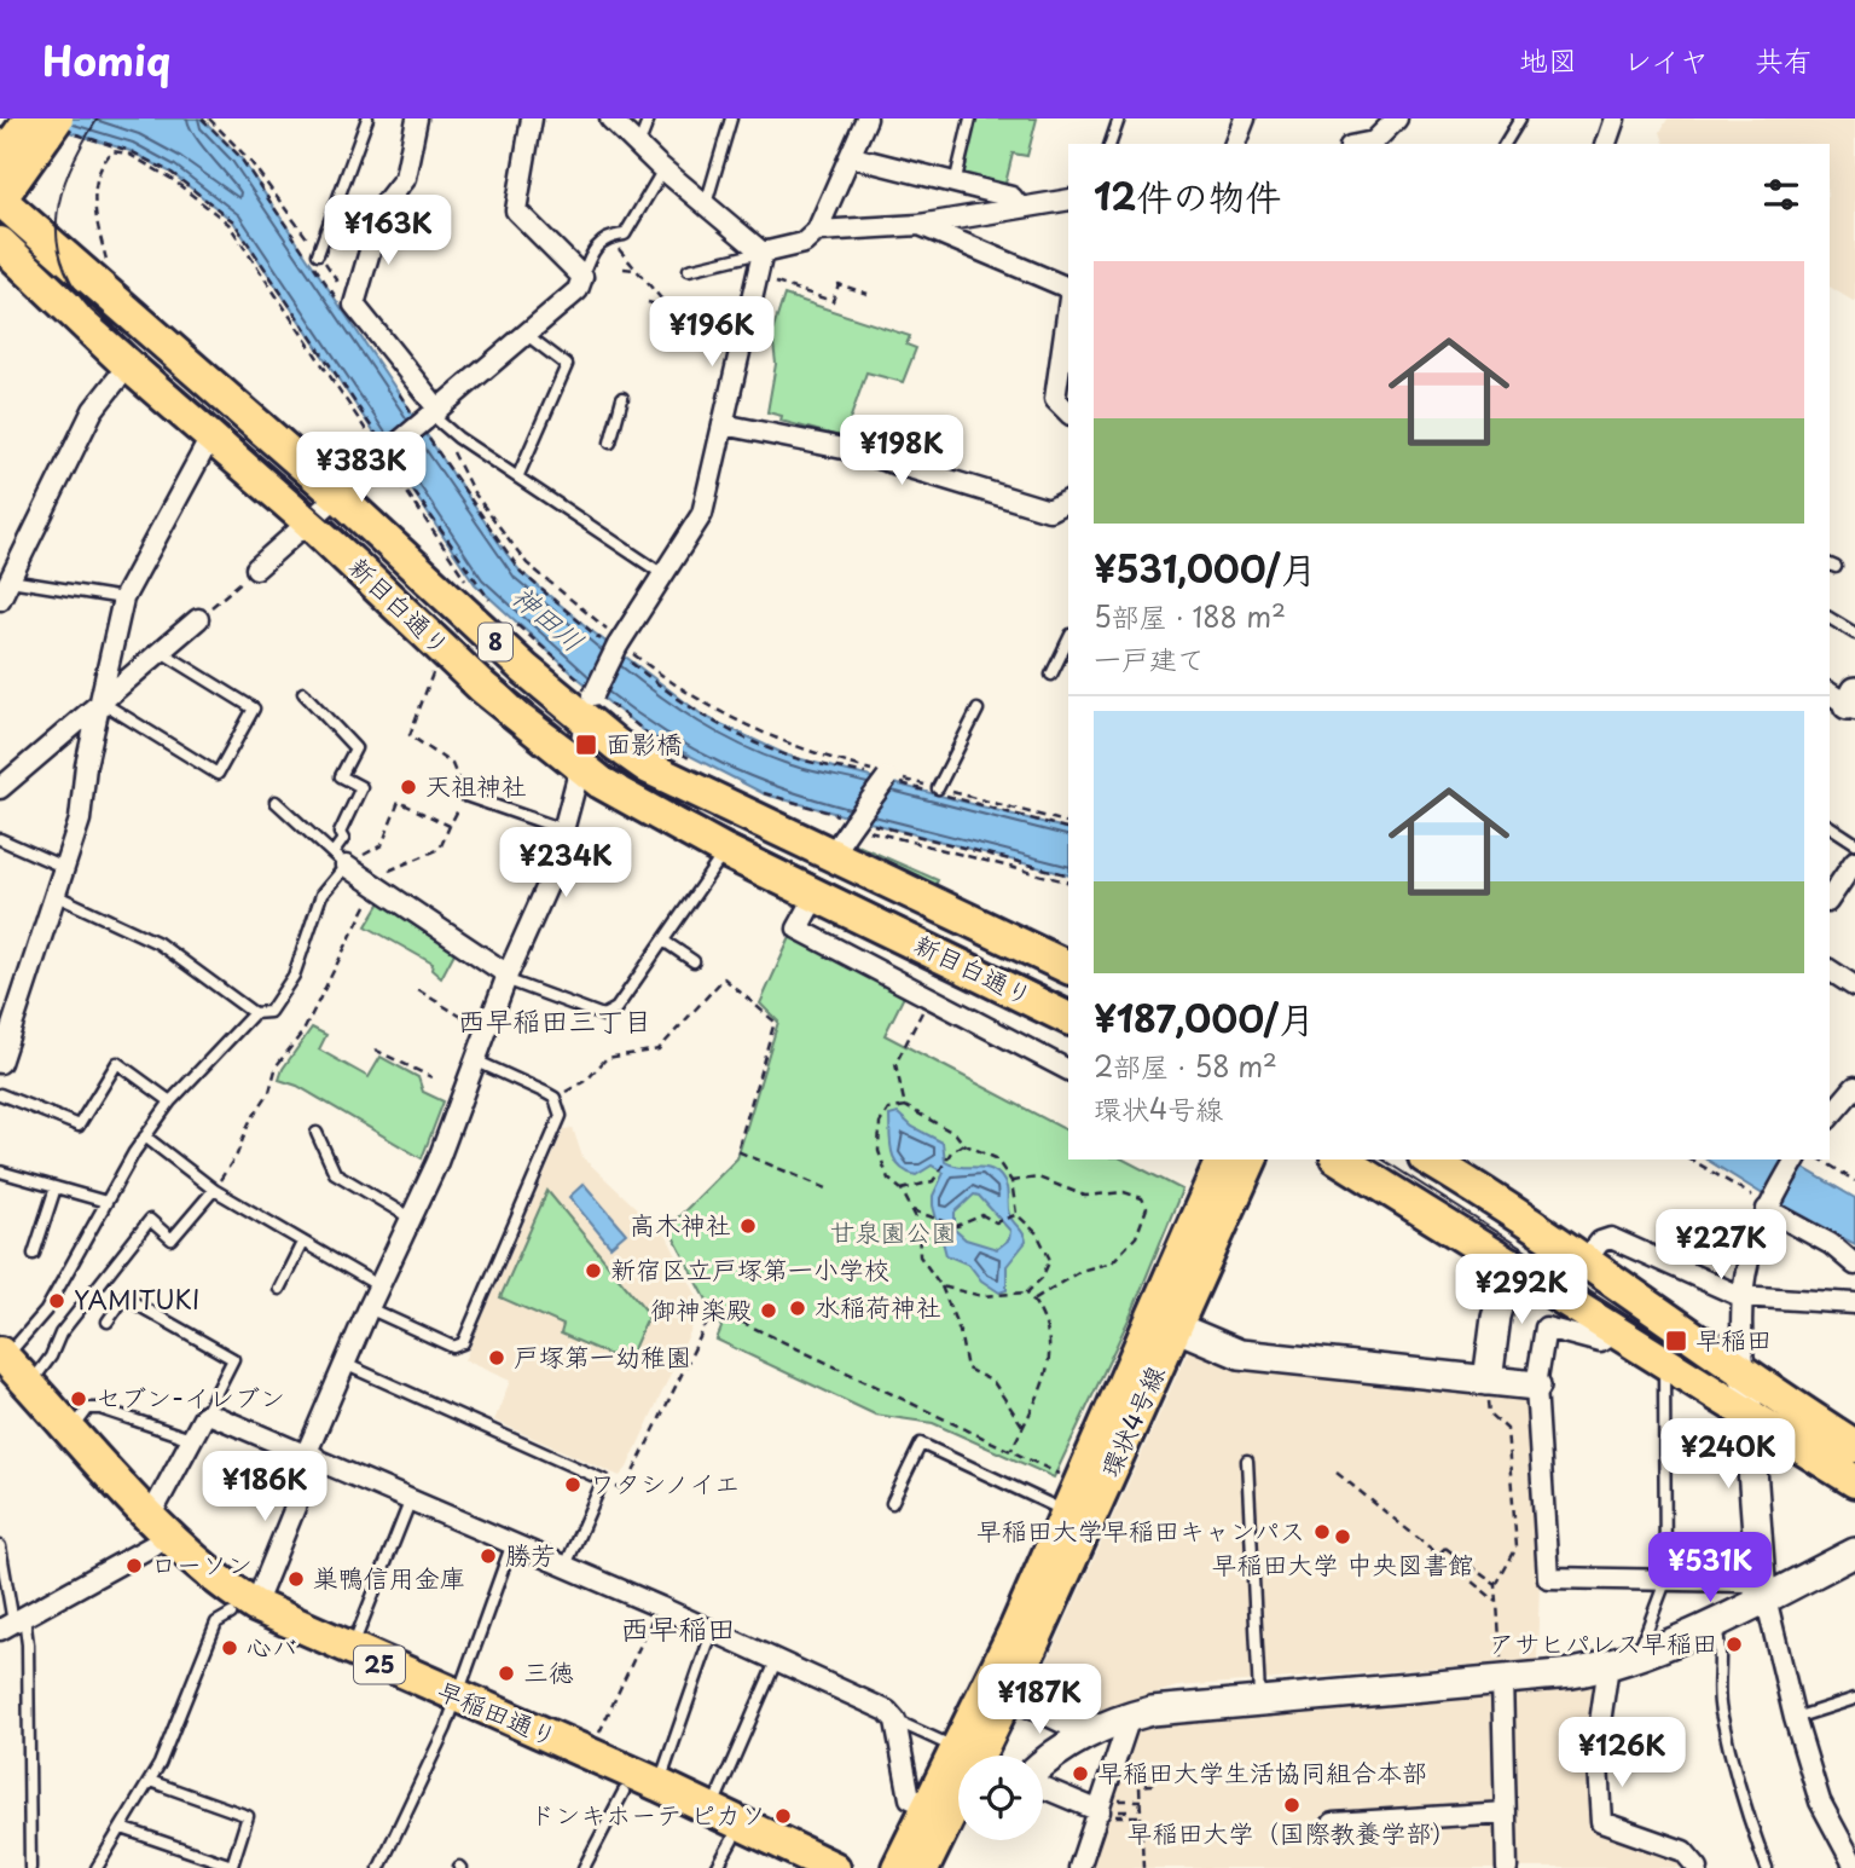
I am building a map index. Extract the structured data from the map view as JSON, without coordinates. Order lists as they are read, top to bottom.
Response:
{
  "streets": {
    "main road": [
      "新目白通り",
      "8",
      "環状4号線",
      "25",
      "早稲田通り"
    ]
  },
  "districts": ["西早稲田三丁目", "西早稲田"],
  "water": ["神田川"],
  "parks": ["甘泉園公園"],
  "places": {
    "transit": ["面影橋", "早稲田"],
    "other": [
      "天祖神社",
      "高木神社",
      "新宿区立戸塚第一小学校",
      "YAMITUKI",
      "水稲荷神社",
      "御神楽殿",
      "戸塚第一幼稚園",
      "セブン-イレブン",
      "ワタシノイエ",
      "早稲田大学早稲田キャンパス",
      "早稲田大学 中央図書館",
      "勝芳",
      "ローソン",
      "巣鴨信用金庫",
      "アサヒパレス早稲田",
      "心バ",
      "三徳",
      "早稲田大学生活協同組合本部",
      "早稲田大学（国際教養学部）",
      "ドンキホーテ ピカソ"
    ]
  },
  "page": {
    "header": "Homiq",
    "nav": ["地図", "レイヤ", "共有"],
    "heading": "12件の物件",
    "price": [
      "¥163K",
      "¥196K",
      "¥198K",
      "¥383K",
      "¥234K",
      "¥227K",
      "¥292K",
      "¥240K",
      "¥186K",
      "¥531K",
      "¥187K",
      "¥126K"
    ],
    "list": [
      {
        "name": "¥531,000/月",
        "note": "5部屋 · 188 m² · 一戸建て"
      },
      {
        "name": "¥187,000/月",
        "note": "2部屋 · 58 m² · 環状4号線"
      }
    ]
  }
}
